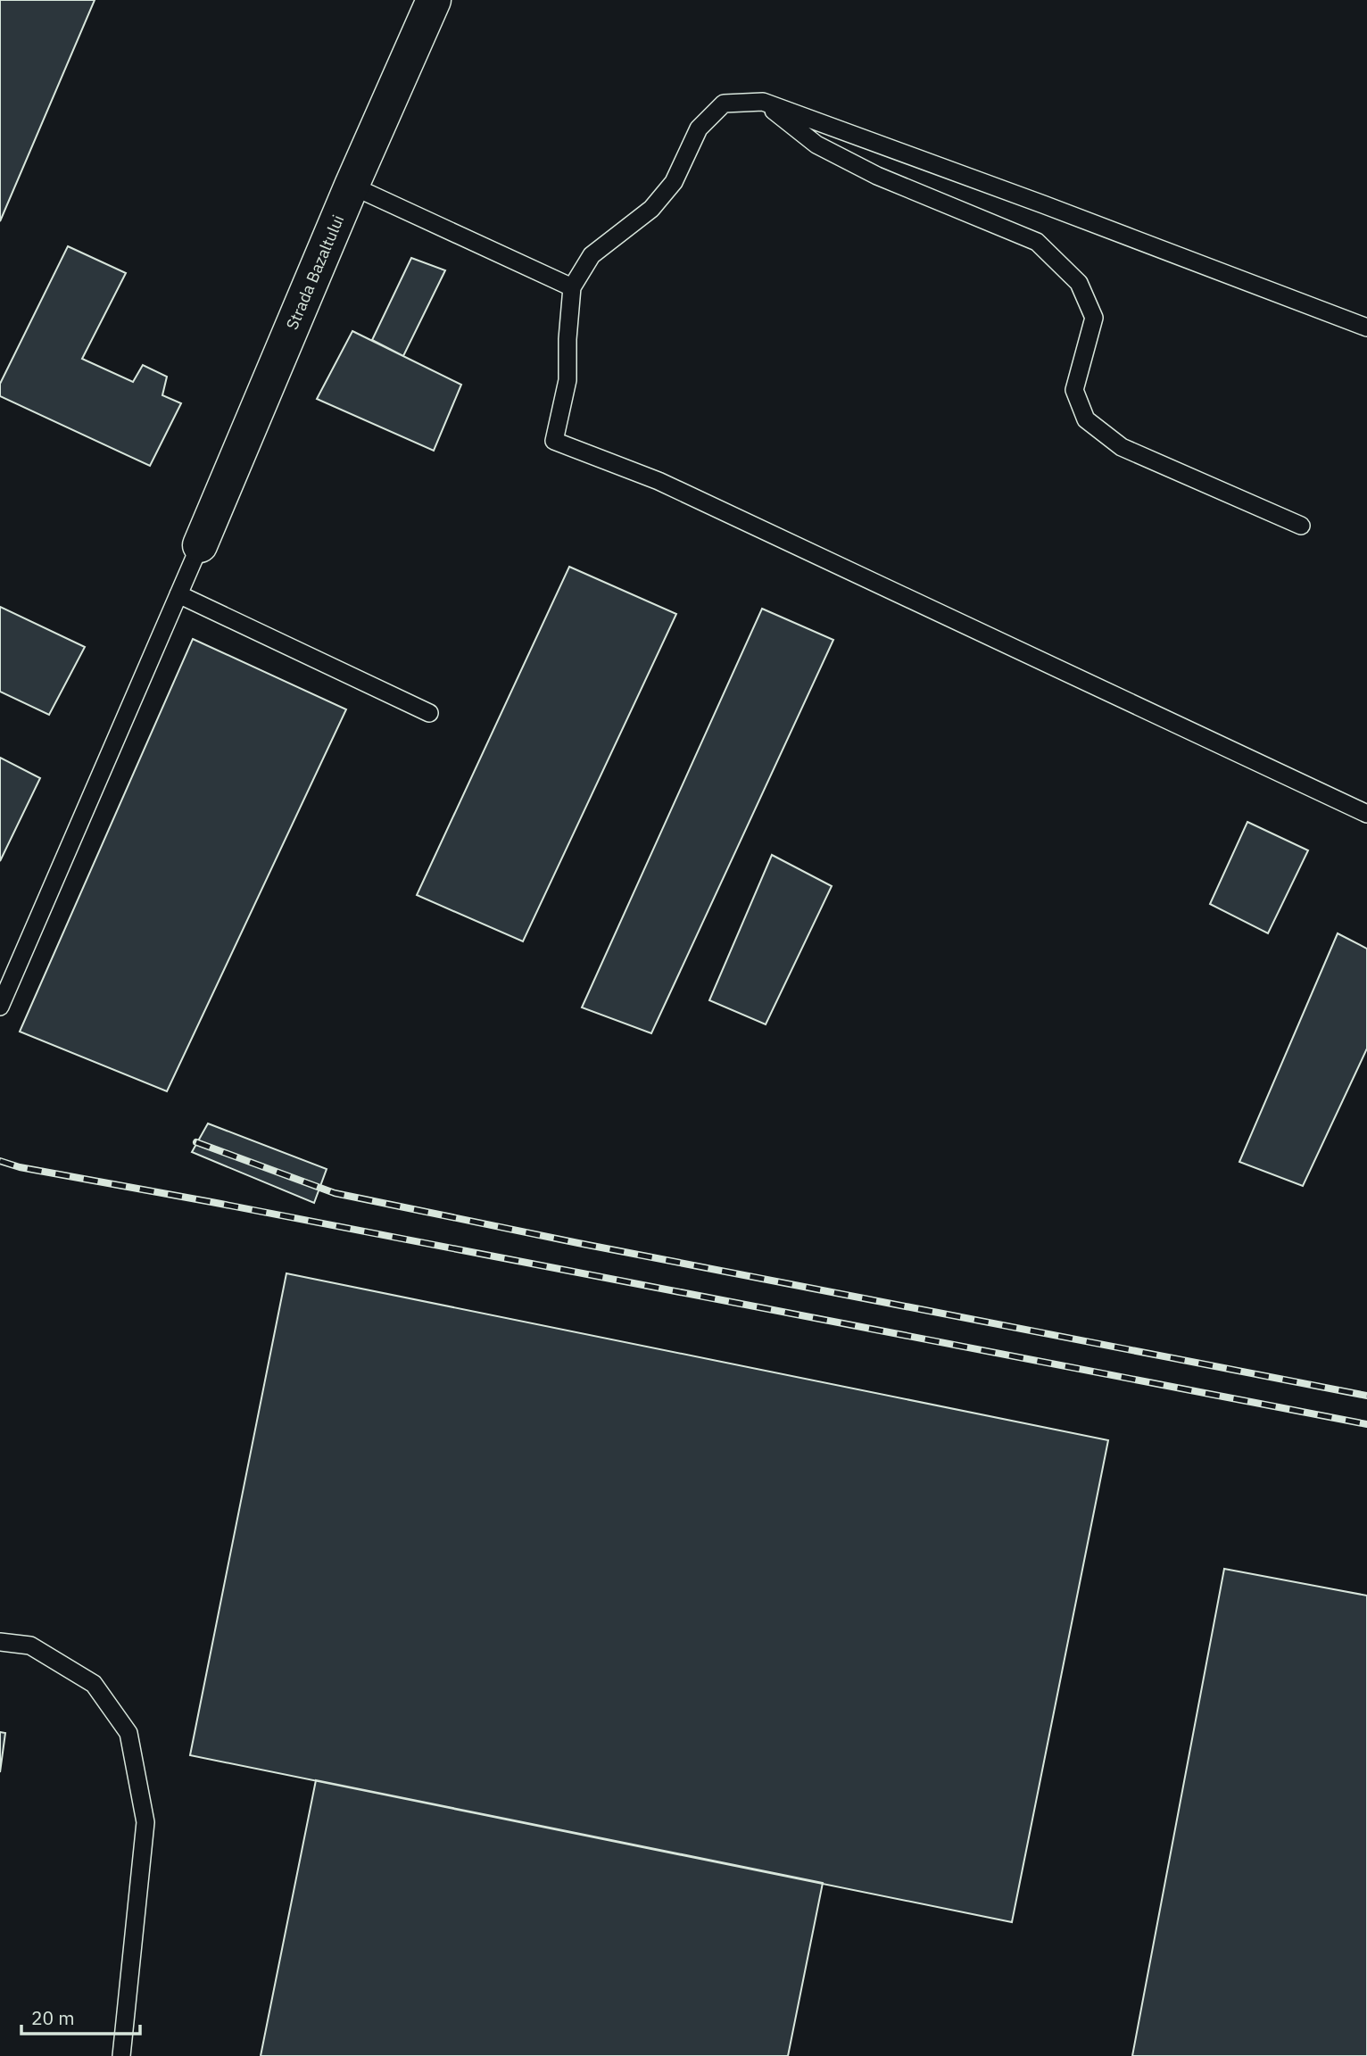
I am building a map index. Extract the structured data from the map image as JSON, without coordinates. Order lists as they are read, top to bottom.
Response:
{
  "streets": {
    "street": ["Strada Bazaltului"]
  },
  "scale_bar": "20 m"
}
